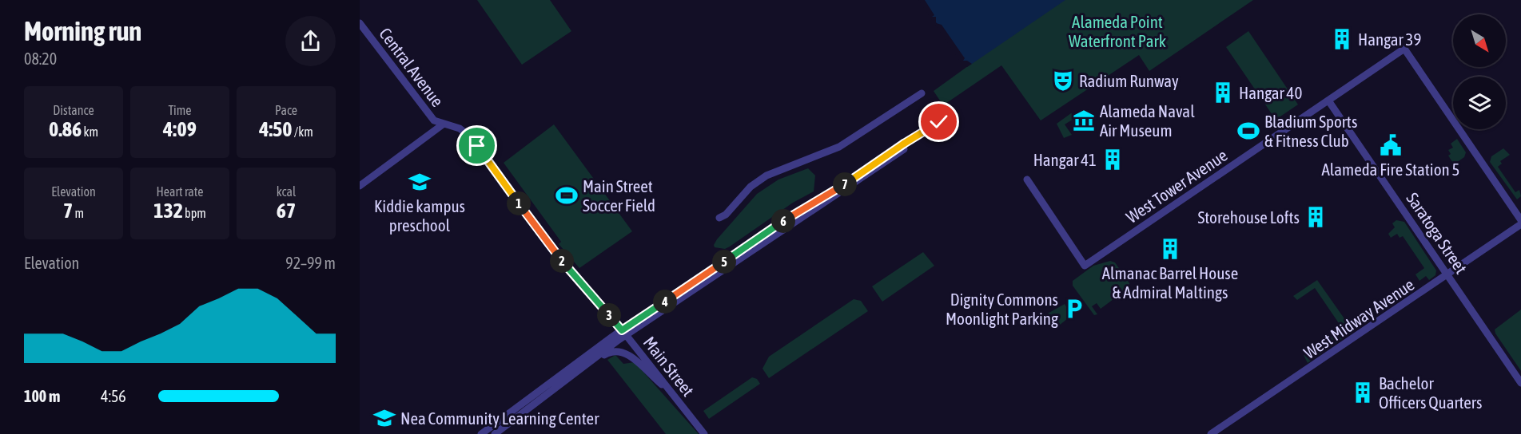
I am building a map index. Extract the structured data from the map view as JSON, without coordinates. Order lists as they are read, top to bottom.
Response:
{
  "streets": {
    "street": [
      "Central Avenue",
      "West Tower Avenue",
      "Saratoga Street",
      "West Midway Avenue",
      "Main Street"
    ]
  },
  "crossings": [
    ["Central Avenue", "Main Street"],
    ["West Tower Avenue", "Saratoga Street"],
    ["Saratoga Street", "West Midway Avenue"]
  ],
  "parks": ["Alameda Point Waterfront Park"],
  "places": {
    "building": [
      "Hangar 39",
      "Hangar 40",
      "Hangar 41",
      "Storehouse Lofts",
      "Almanac Barrel House & Admiral Maltings",
      "Bachelor Officers Quarters"
    ],
    "theatre": ["Radium Runway"],
    "museum": ["Alameda Naval Air Museum"],
    "sports": ["Bladium Sports & Fitness Club", "Main Street Soccer Field"],
    "public building": ["Alameda Fire Station 5"],
    "school or university": ["Kiddie kampus preschool", "Nea Community Learning Center"],
    "parking": ["Dignity Commons Moonlight Parking"]
  },
  "north": "bottom right",
  "page": {
    "heading": ["Morning run", "08:20"],
    "stats": [
      ["Distance", "0.86 km"],
      ["Time", "4:09"],
      ["Pace", "4:50 /km"],
      ["Elevation", "7 m"],
      ["Heart rate", "132 bpm"],
      ["kcal", "67"]
    ],
    "pins": [
      "7",
      "1",
      "6",
      "2",
      "5",
      "4",
      "3"
    ],
    "chart": ["Elevation", "92–99 m"],
    "list": [
      {
        "name": "100 m",
        "note": "4:56"
      }
    ]
  }
}
